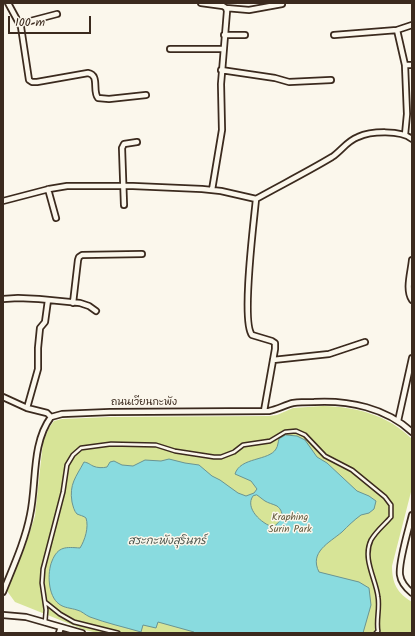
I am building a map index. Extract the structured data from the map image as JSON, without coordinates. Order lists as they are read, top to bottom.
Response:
{
  "streets": {
    "street": ["ถนนเวียนกะพัง"]
  },
  "water": ["สระกะพังสุรินทร์"],
  "parks": ["Kraphing Surin Park"],
  "scale_bar": "100 m"
}
